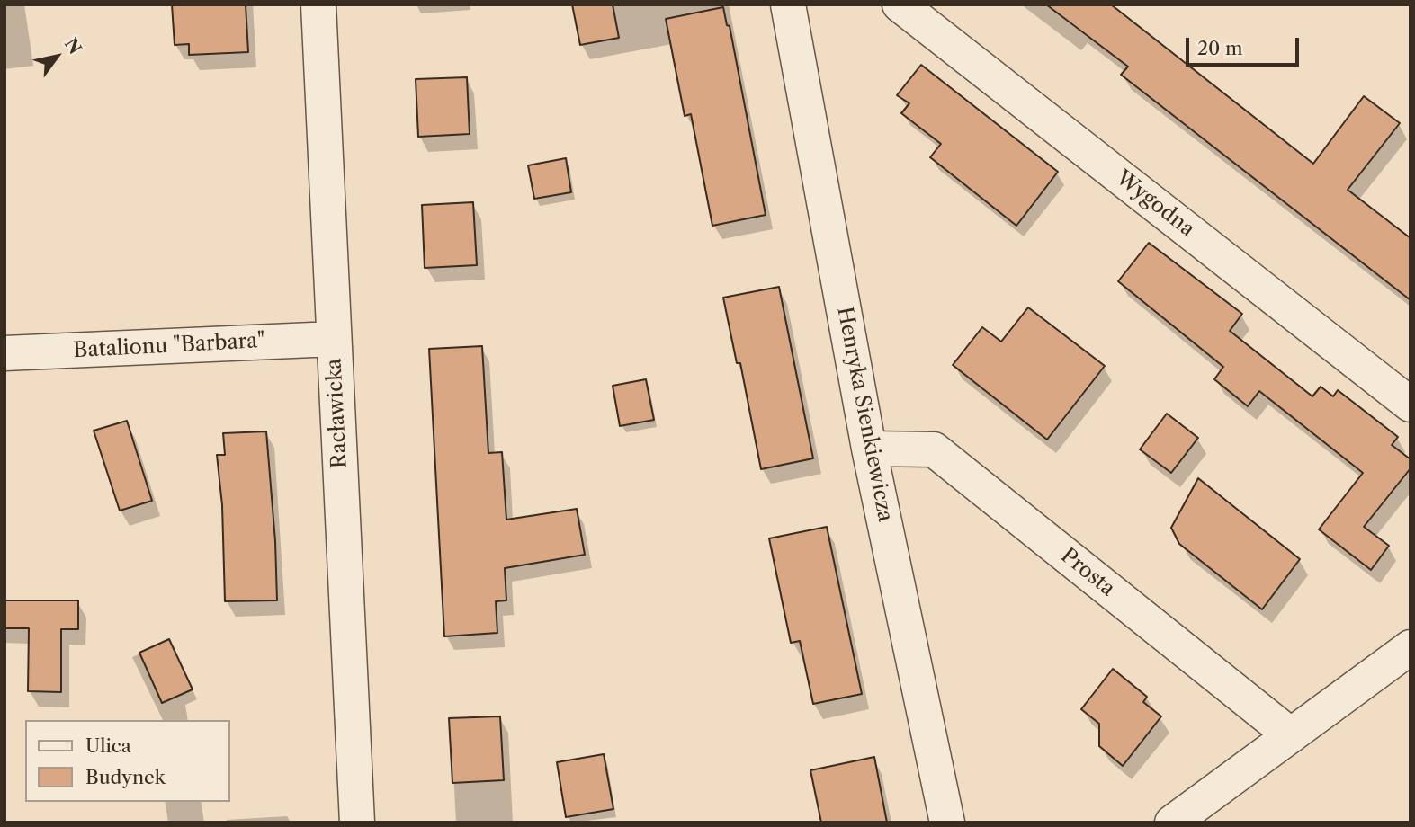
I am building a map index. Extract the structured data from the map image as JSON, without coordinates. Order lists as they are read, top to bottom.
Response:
{
  "streets": {
    "street": [
      "Wygodna",
      "Batalionu \"Barbara\"",
      "Racławicka",
      "Henryka Sienkiewicza",
      "Prosta"
    ]
  },
  "crossings": [
    ["Batalionu \"Barbara\"", "Racławicka"],
    ["Henryka Sienkiewicza", "Prosta"]
  ],
  "legend": ["Ulica", "Budynek"],
  "scale_bar": "20 m",
  "north": "top right"
}
